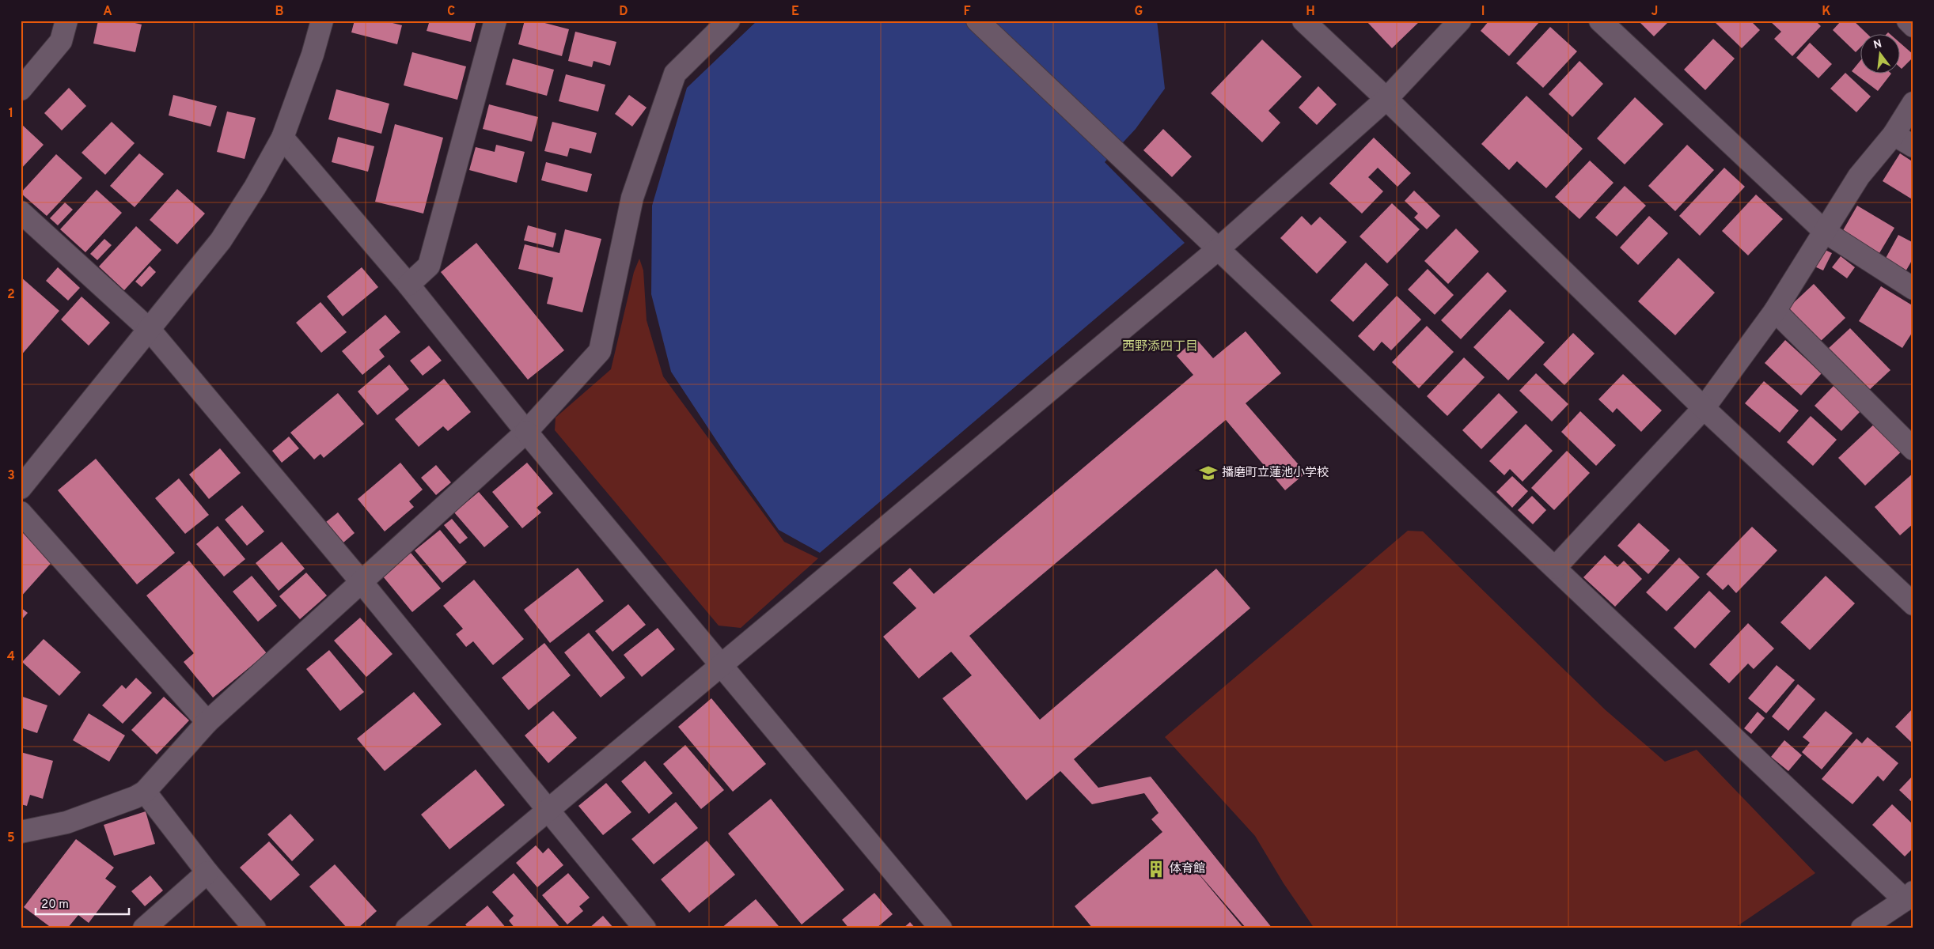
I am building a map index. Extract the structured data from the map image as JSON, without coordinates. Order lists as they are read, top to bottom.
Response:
{
  "districts": ["西野添四丁目"],
  "places": {
    "school or university": ["播磨町立蓮池小学校"],
    "building": ["体育館"]
  },
  "scale_bar": "20 m",
  "north": "top",
  "grid": {
    "columns": [
      "A",
      "B",
      "C",
      "D",
      "E",
      "F",
      "G",
      "H",
      "I",
      "J",
      "K"
    ],
    "rows": [
      "1",
      "2",
      "3",
      "4",
      "5"
    ]
  }
}
